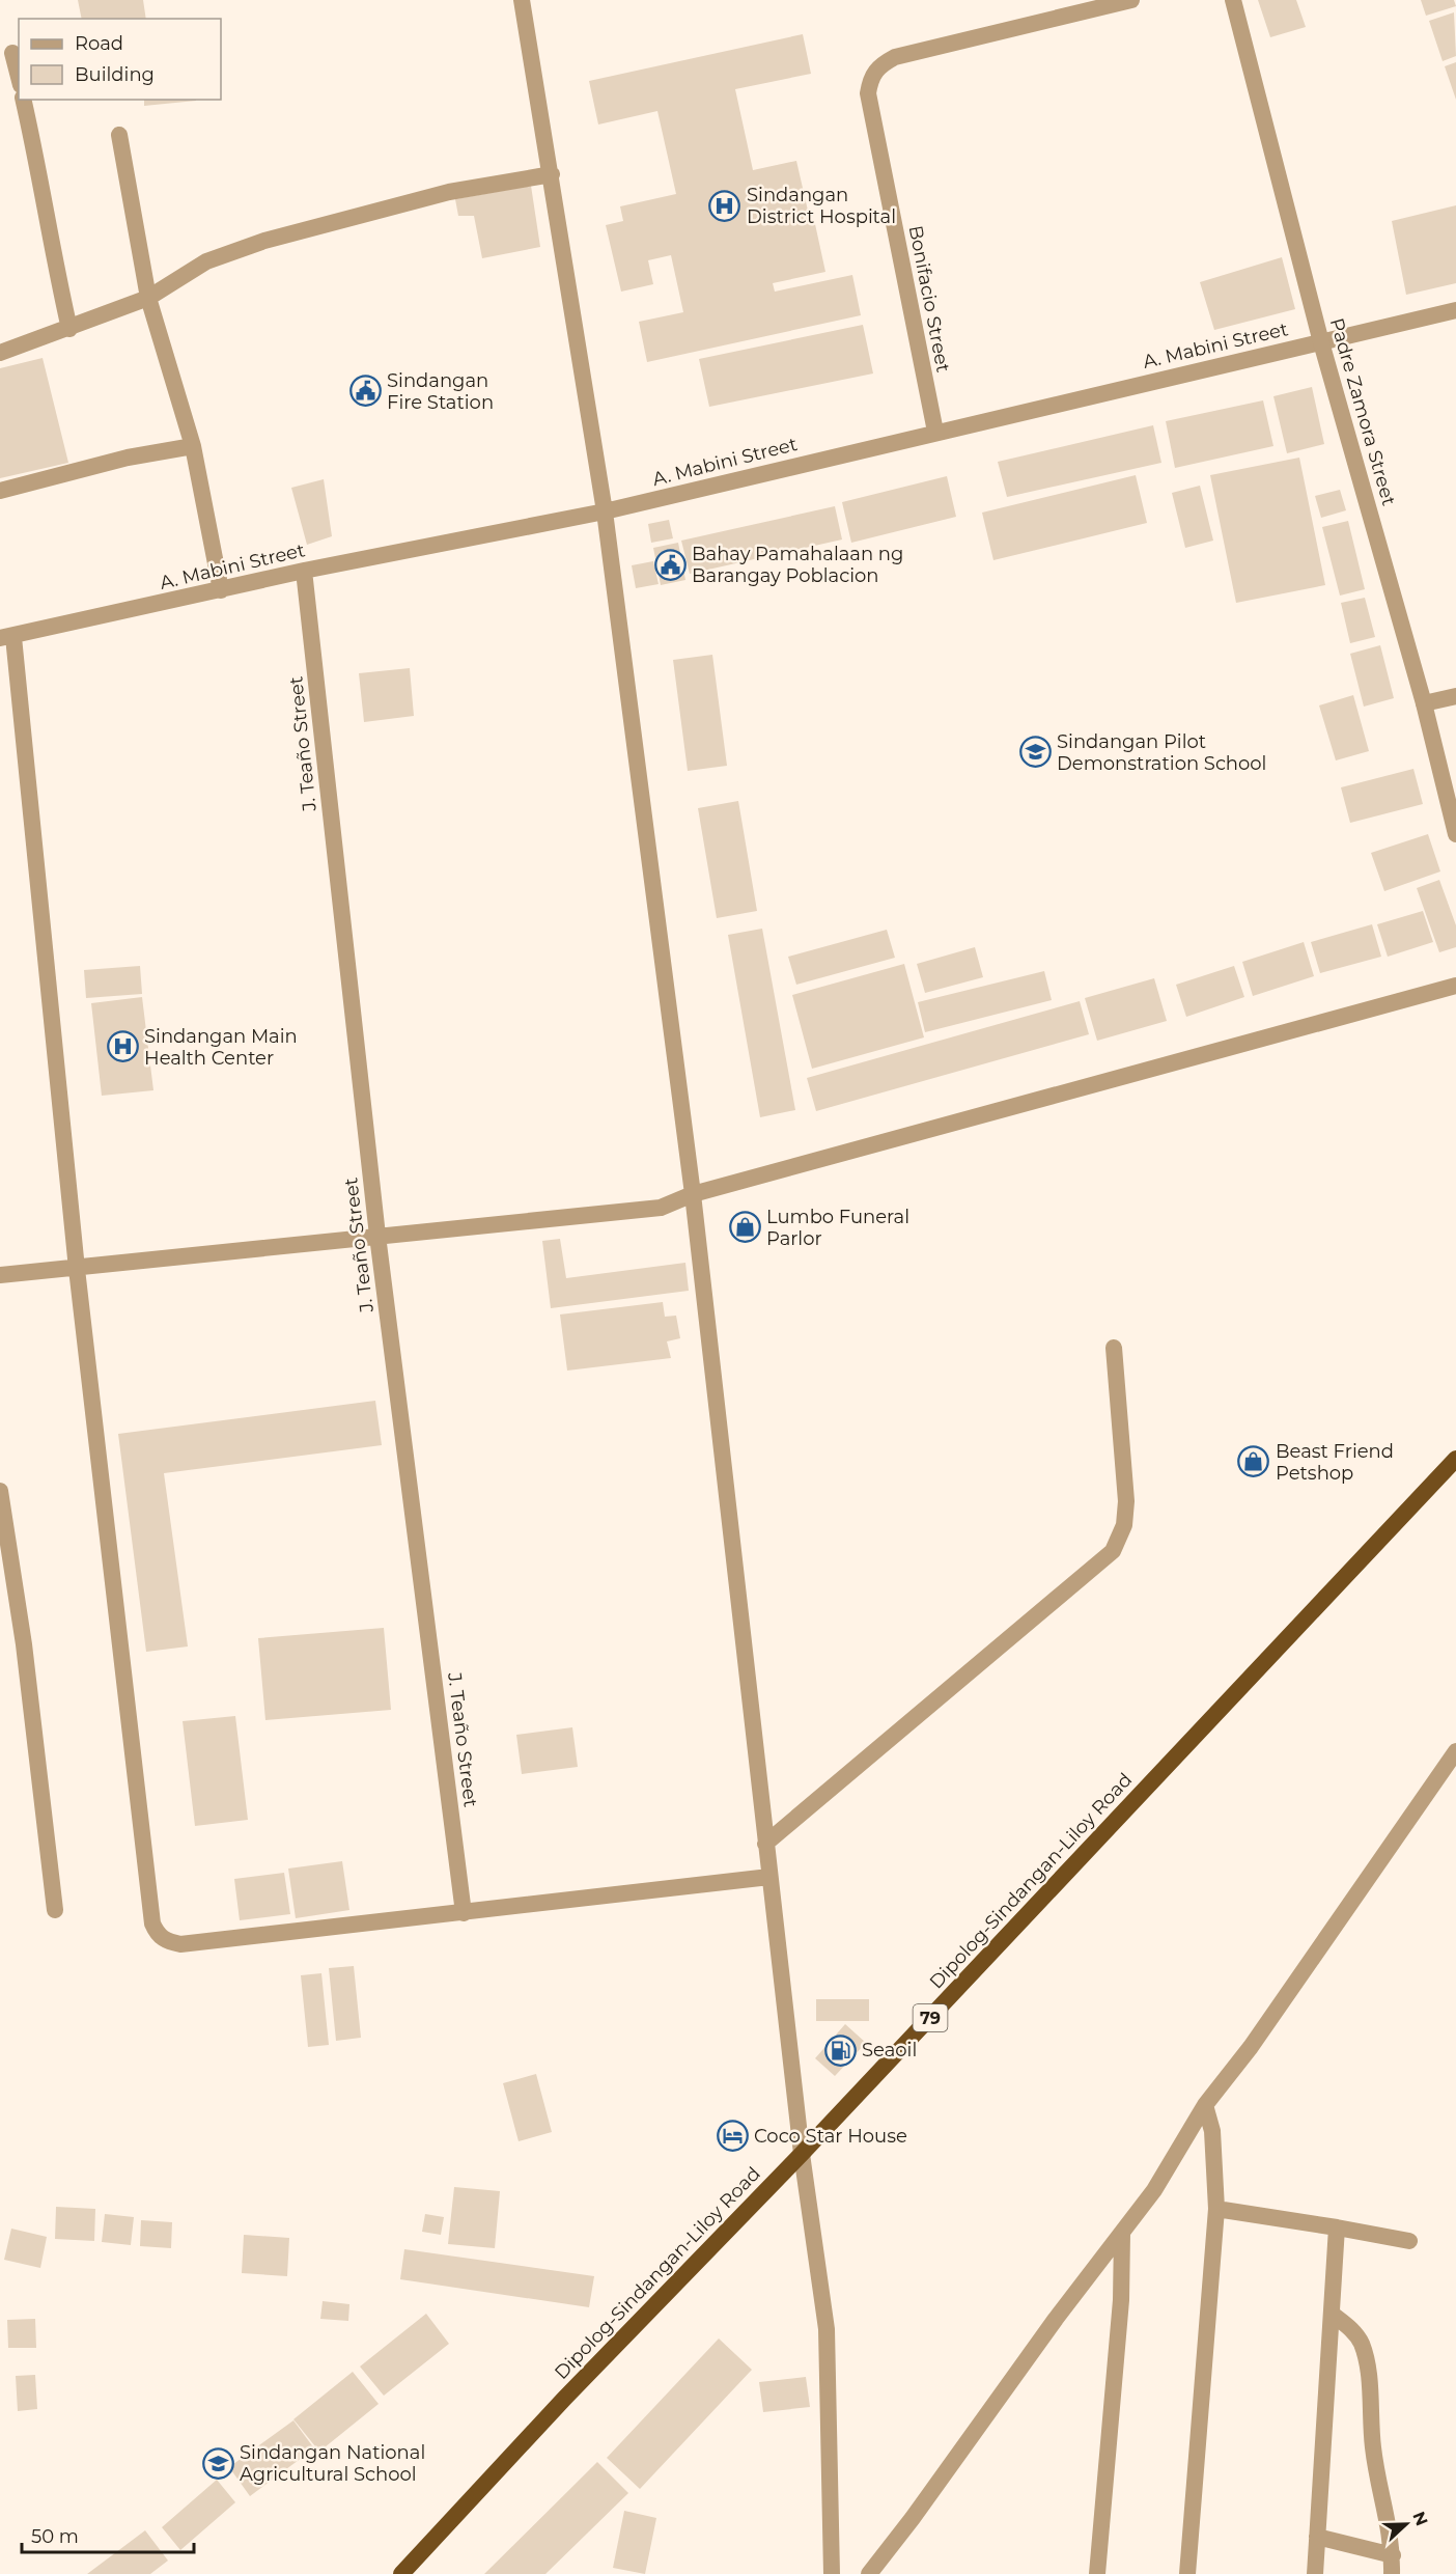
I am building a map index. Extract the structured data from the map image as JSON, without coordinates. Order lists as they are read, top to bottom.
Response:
{
  "streets": {
    "highway": ["Dipolog-Sindangan-Liloy Road", "79"],
    "street": [
      "Bonifacio Street",
      "A. Mabini Street",
      "Padre Zamora Street",
      "J. Teaño Street"
    ]
  },
  "crossings": [
    ["Bonifacio Street", "A. Mabini Street"],
    ["A. Mabini Street", "Padre Zamora Street"],
    ["A. Mabini Street", "J. Teaño Street"]
  ],
  "places": {
    "hospital": ["Sindangan District Hospital", "Sindangan Main Health Center"],
    "public building": ["Sindangan Fire Station", "Bahay Pamahalaan ng Barangay Poblacion"],
    "school or university": ["Sindangan Pilot Demonstration School", "Sindangan National Agricultural School"],
    "shop": ["Lumbo Funeral Parlor", "Beast Friend Petshop"],
    "fuel station": ["Seaoil"],
    "hotel": ["Coco Star House"]
  },
  "legend": ["Road", "Building"],
  "scale_bar": "50 m",
  "north": "right"
}
